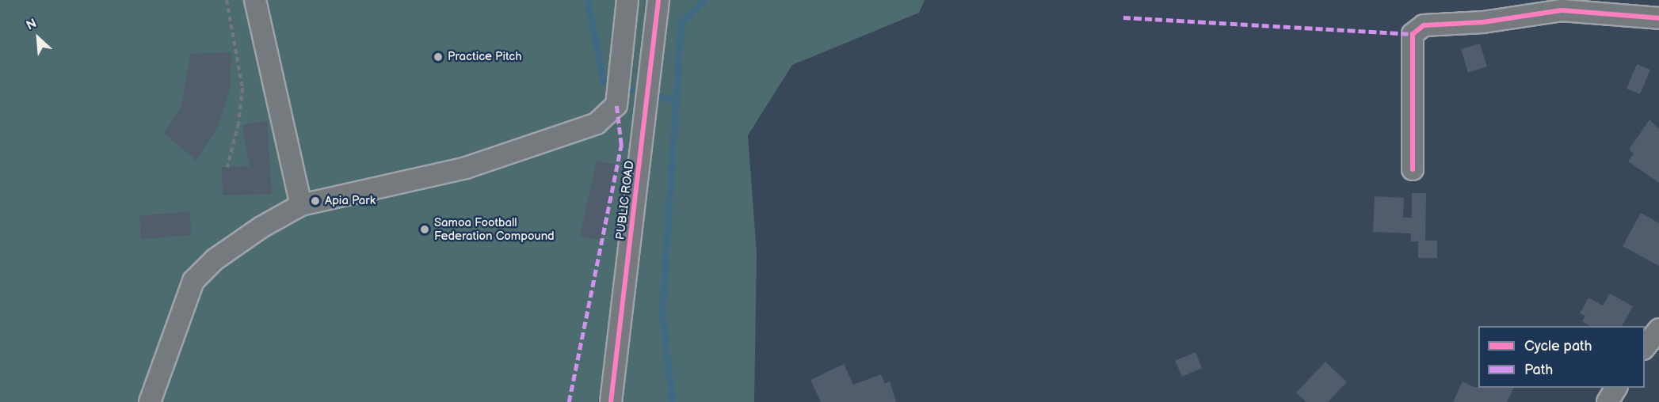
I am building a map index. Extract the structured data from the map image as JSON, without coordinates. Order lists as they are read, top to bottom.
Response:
{
  "streets": {
    "street": ["PUBLIC ROAD"]
  },
  "places": ["Practice Pitch", "Apia Park", "Samoa Football Federation Compound"],
  "legend": ["Cycle path", "Path"],
  "north": "top left"
}
